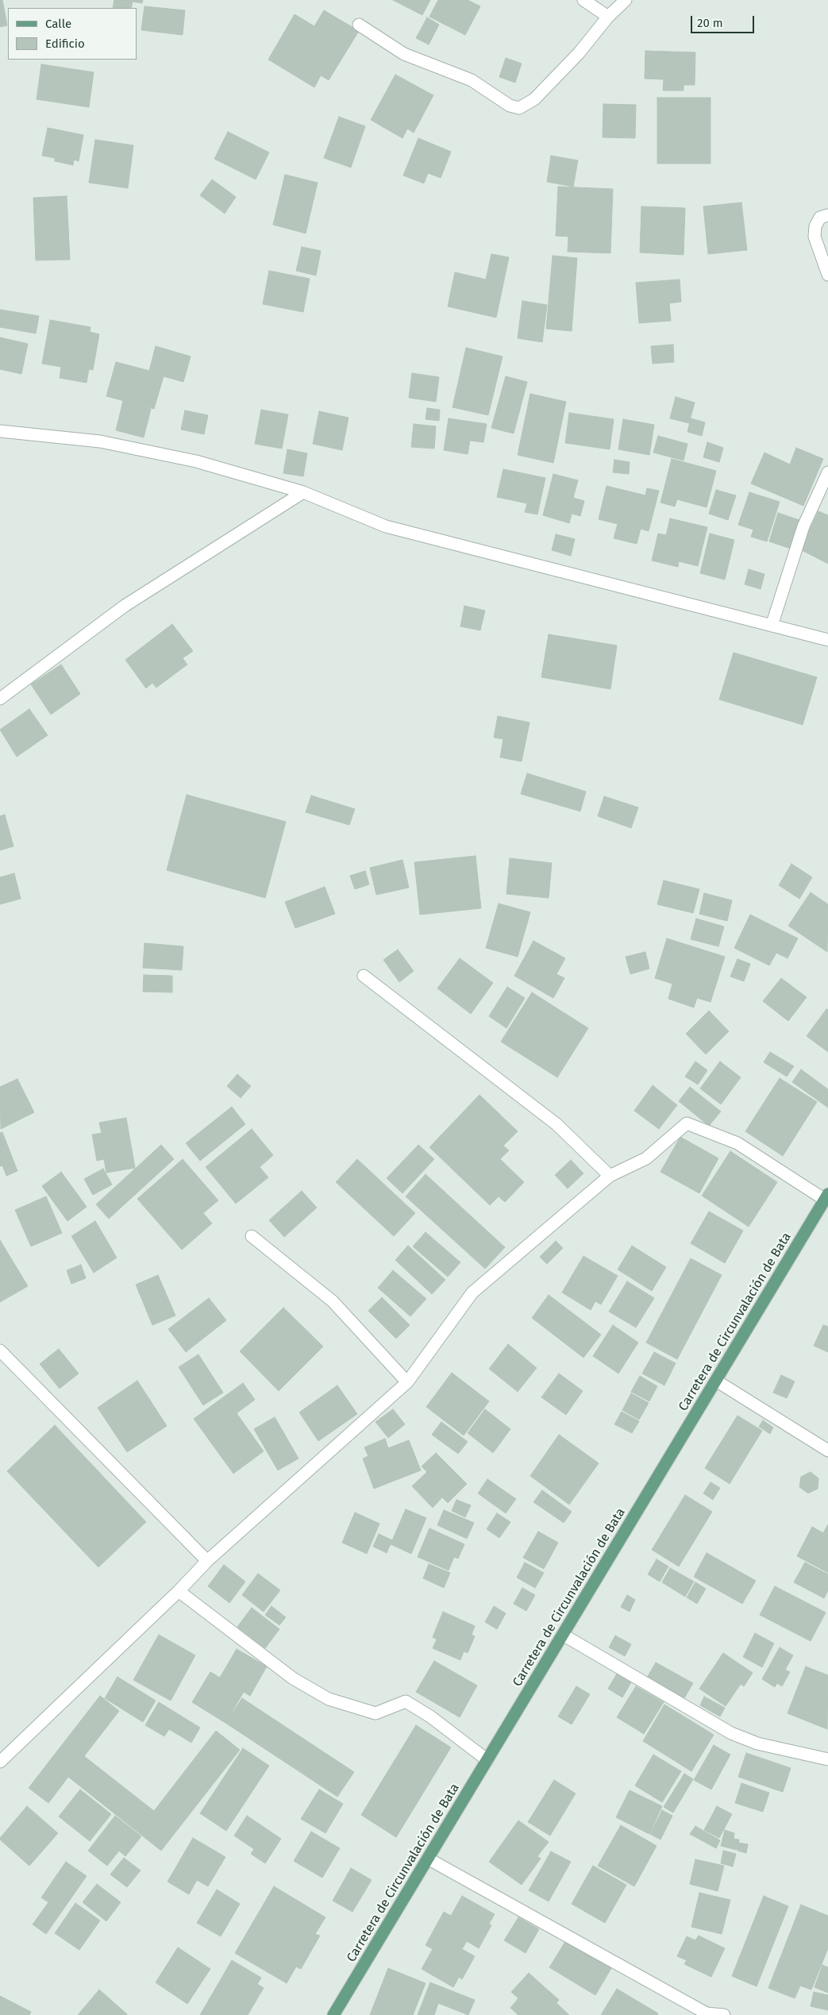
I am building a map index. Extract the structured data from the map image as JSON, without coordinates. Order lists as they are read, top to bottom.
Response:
{
  "streets": {
    "main road": ["Carretera de Circunvalación de Bata"]
  },
  "legend": ["Calle", "Edificio"],
  "scale_bar": "20 m"
}
